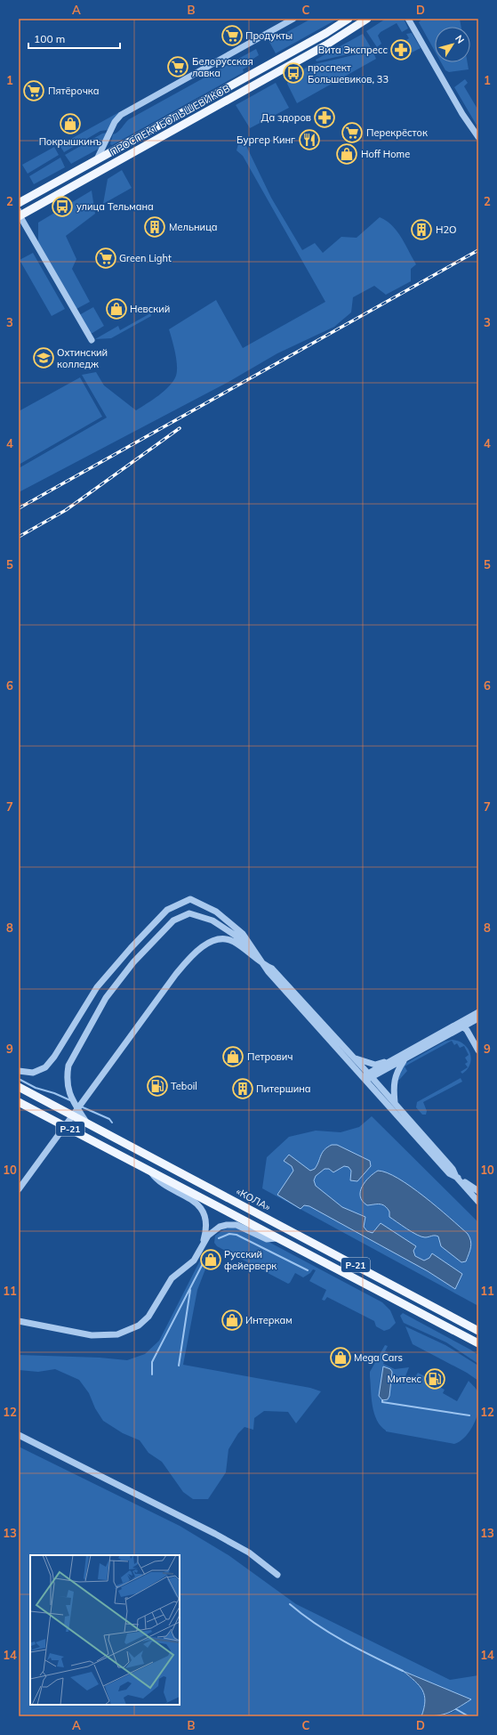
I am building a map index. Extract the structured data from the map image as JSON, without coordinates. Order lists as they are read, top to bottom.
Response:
{
  "streets": {
    "main road": ["ПРОСПЕКТ БОЛЬШЕВИКОВ", "Р-21", "«КОЛА»"]
  },
  "places": {
    "supermarket": [
      "Продукты",
      "Белорусская лавка",
      "Пятёрочка",
      "Перекрёсток",
      "Green Light"
    ],
    "pharmacy": ["Вита Экспресс", "Да здоров"],
    "bus stop": ["проспект Большевиков, 33", "улица Тельмана"],
    "shop": [
      "Покрышкинъ",
      "Hoff Home",
      "Невский",
      "Петрович",
      "Русский фейерверк",
      "Интеркам",
      "Mega Cars"
    ],
    "restaurant": ["Бургер Кинг"],
    "building": ["Мельница", "H2O", "Питершина"],
    "school or university": ["Охтинский колледж"],
    "fuel station": ["Teboil", "Митекс"]
  },
  "scale_bar": "100 m",
  "north": "top right",
  "grid": {
    "columns": [
      "A",
      "B",
      "C",
      "D"
    ],
    "rows": [
      "1",
      "2",
      "3",
      "4",
      "5",
      "6",
      "7",
      "8",
      "9",
      "10",
      "11",
      "12",
      "13",
      "14"
    ]
  }
}
